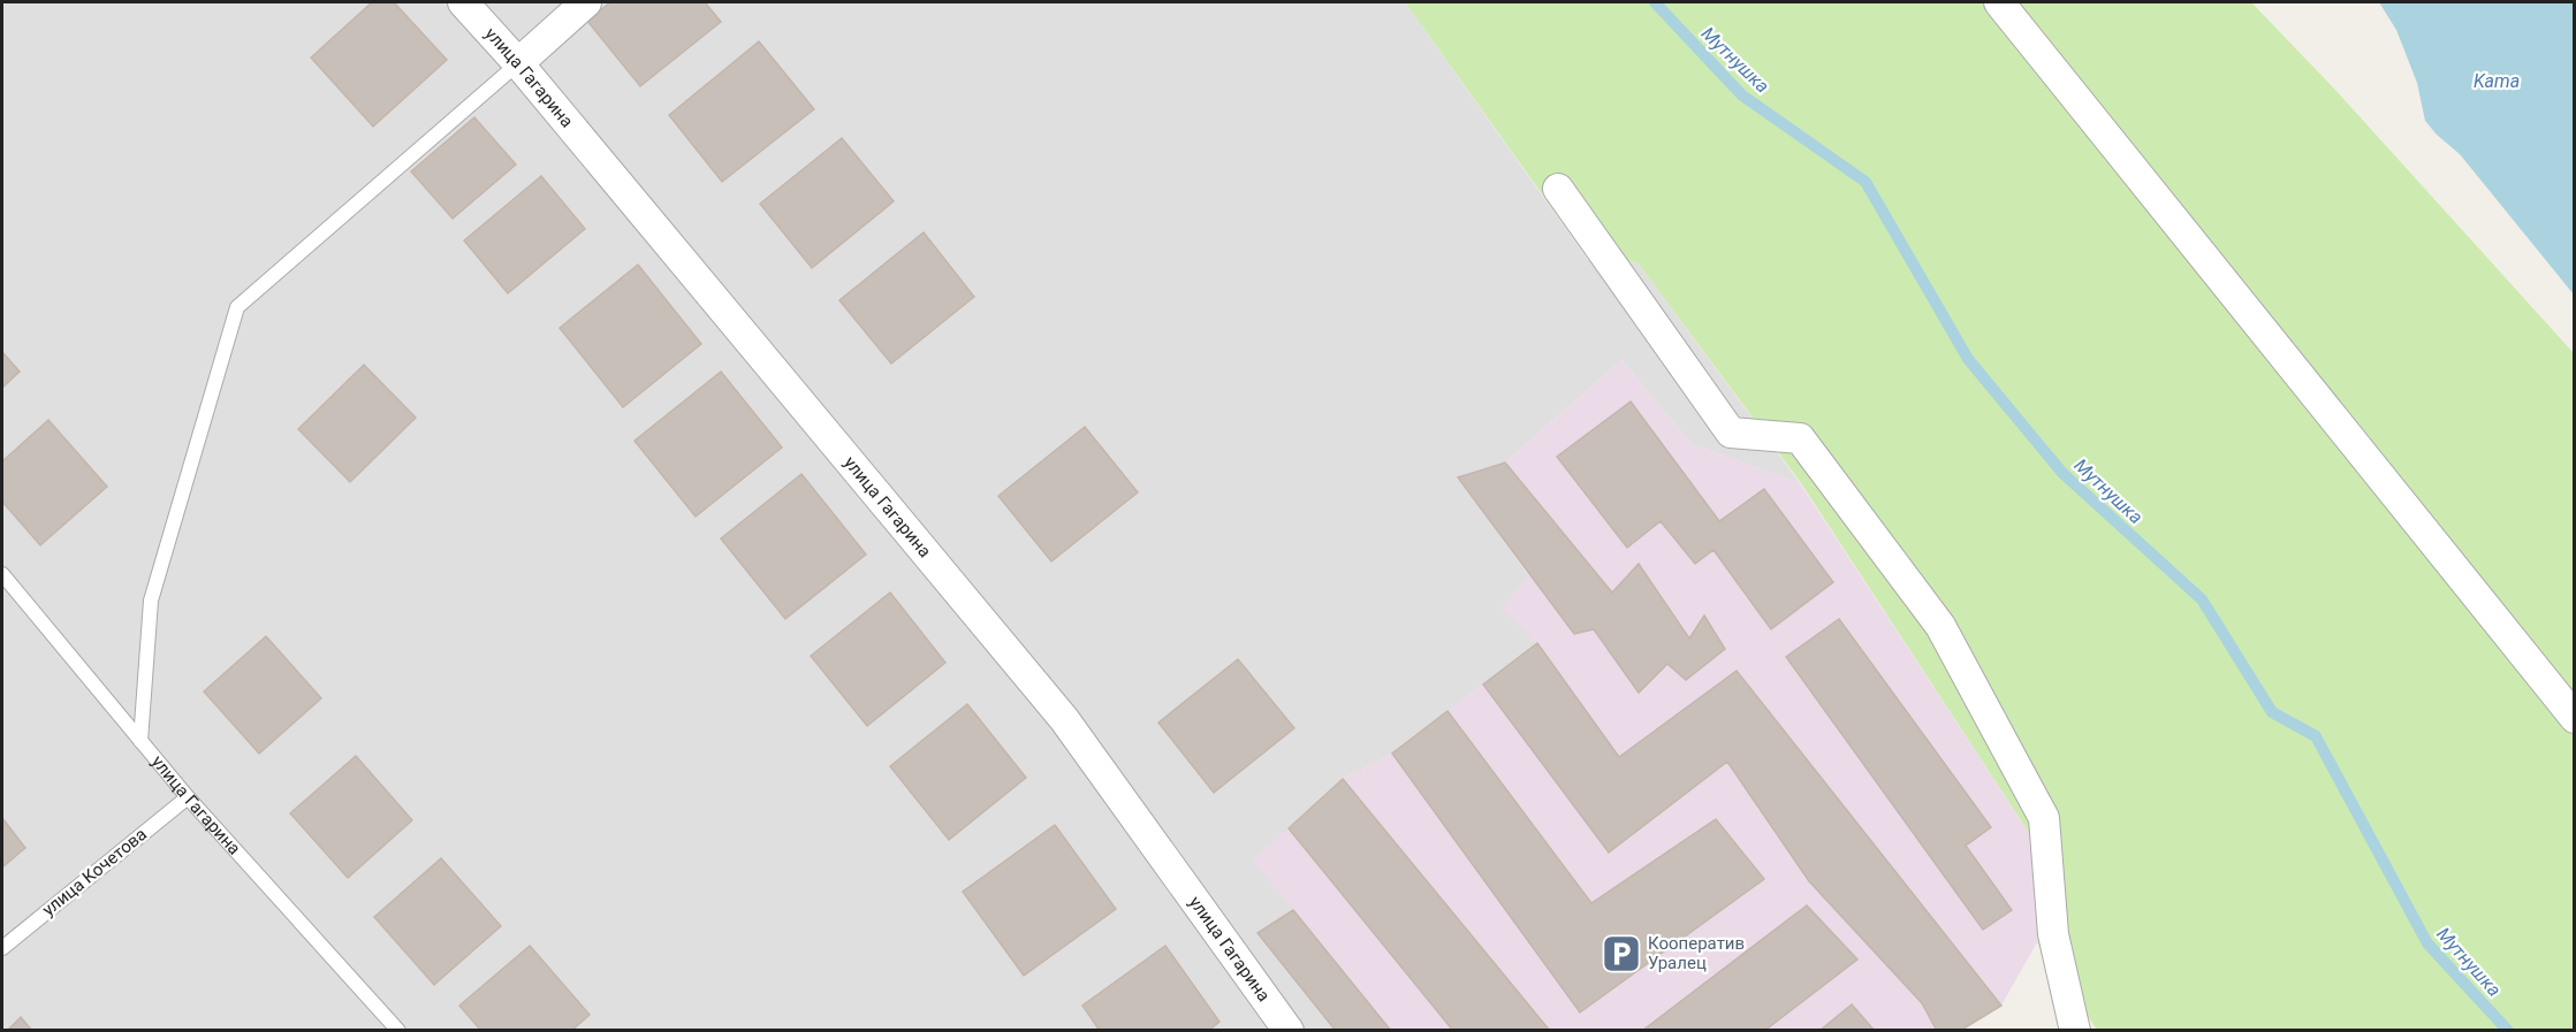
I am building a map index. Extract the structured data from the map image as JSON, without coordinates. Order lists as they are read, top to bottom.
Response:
{
  "streets": {
    "street": ["улица Гагарина"],
    "lane": ["улица Кочетова"]
  },
  "crossings": [
    ["улица Гагарина", "улица Кочетова"]
  ],
  "water": ["Мутнушка", "Kama"],
  "places": {
    "parking": ["Кооператив Уралец"]
  }
}
